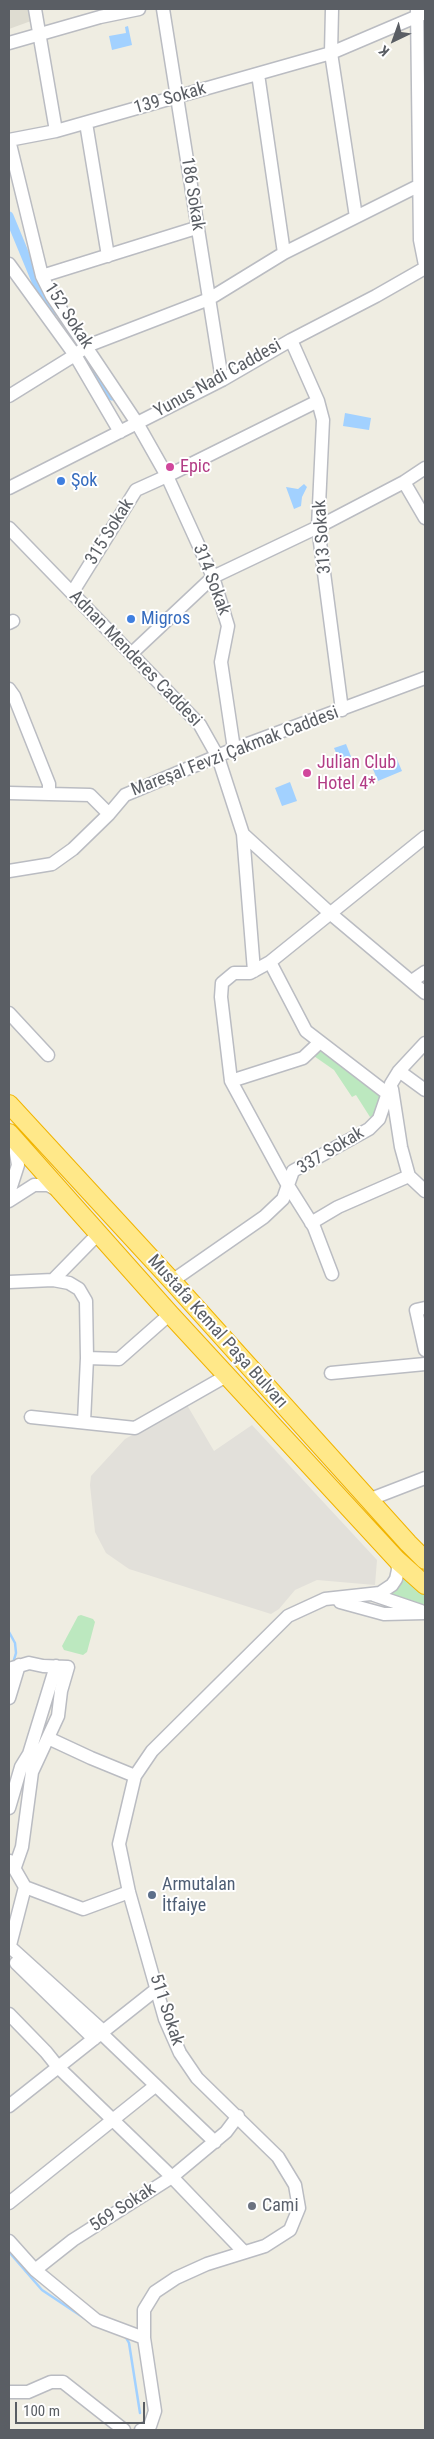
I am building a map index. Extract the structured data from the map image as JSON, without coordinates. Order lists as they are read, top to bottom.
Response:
{
  "streets": {
    "highway": ["Mustafa Kemal Paşa Bulvarı"],
    "street": [
      "139 Sokak",
      "186 Sokak",
      "152 Sokak",
      "Yunus Nadi Caddesi",
      "315 Sokak",
      "313 Sokak",
      "314 Sokak",
      "Adnan Menderes Caddesi",
      "Mareşal Fevzi Çakmak Caddesi",
      "337 Sokak",
      "511 Sokak",
      "569 Sokak"
    ]
  },
  "crossings": [
    ["139 Sokak", "186 Sokak"],
    ["139 Sokak", "152 Sokak"],
    ["186 Sokak", "Yunus Nadi Caddesi"],
    ["152 Sokak", "Yunus Nadi Caddesi"],
    ["152 Sokak", "314 Sokak"],
    ["Yunus Nadi Caddesi", "313 Sokak"],
    ["Yunus Nadi Caddesi", "314 Sokak"],
    ["315 Sokak", "313 Sokak"],
    ["315 Sokak", "314 Sokak"],
    ["315 Sokak", "Adnan Menderes Caddesi"],
    ["313 Sokak", "Mareşal Fevzi Çakmak Caddesi"],
    ["314 Sokak", "Mareşal Fevzi Çakmak Caddesi"],
    ["Adnan Menderes Caddesi", "Mareşal Fevzi Çakmak Caddesi"],
    ["337 Sokak", "Mustafa Kemal Paşa Bulvarı"],
    ["511 Sokak", "569 Sokak"]
  ],
  "places": [
    "Epic",
    "Şok",
    "Migros",
    "Julian Club Hotel 4*",
    "Armutalan İtfaiye",
    "Cami"
  ],
  "scale_bar": "100 m",
  "north": "bottom left"
}
